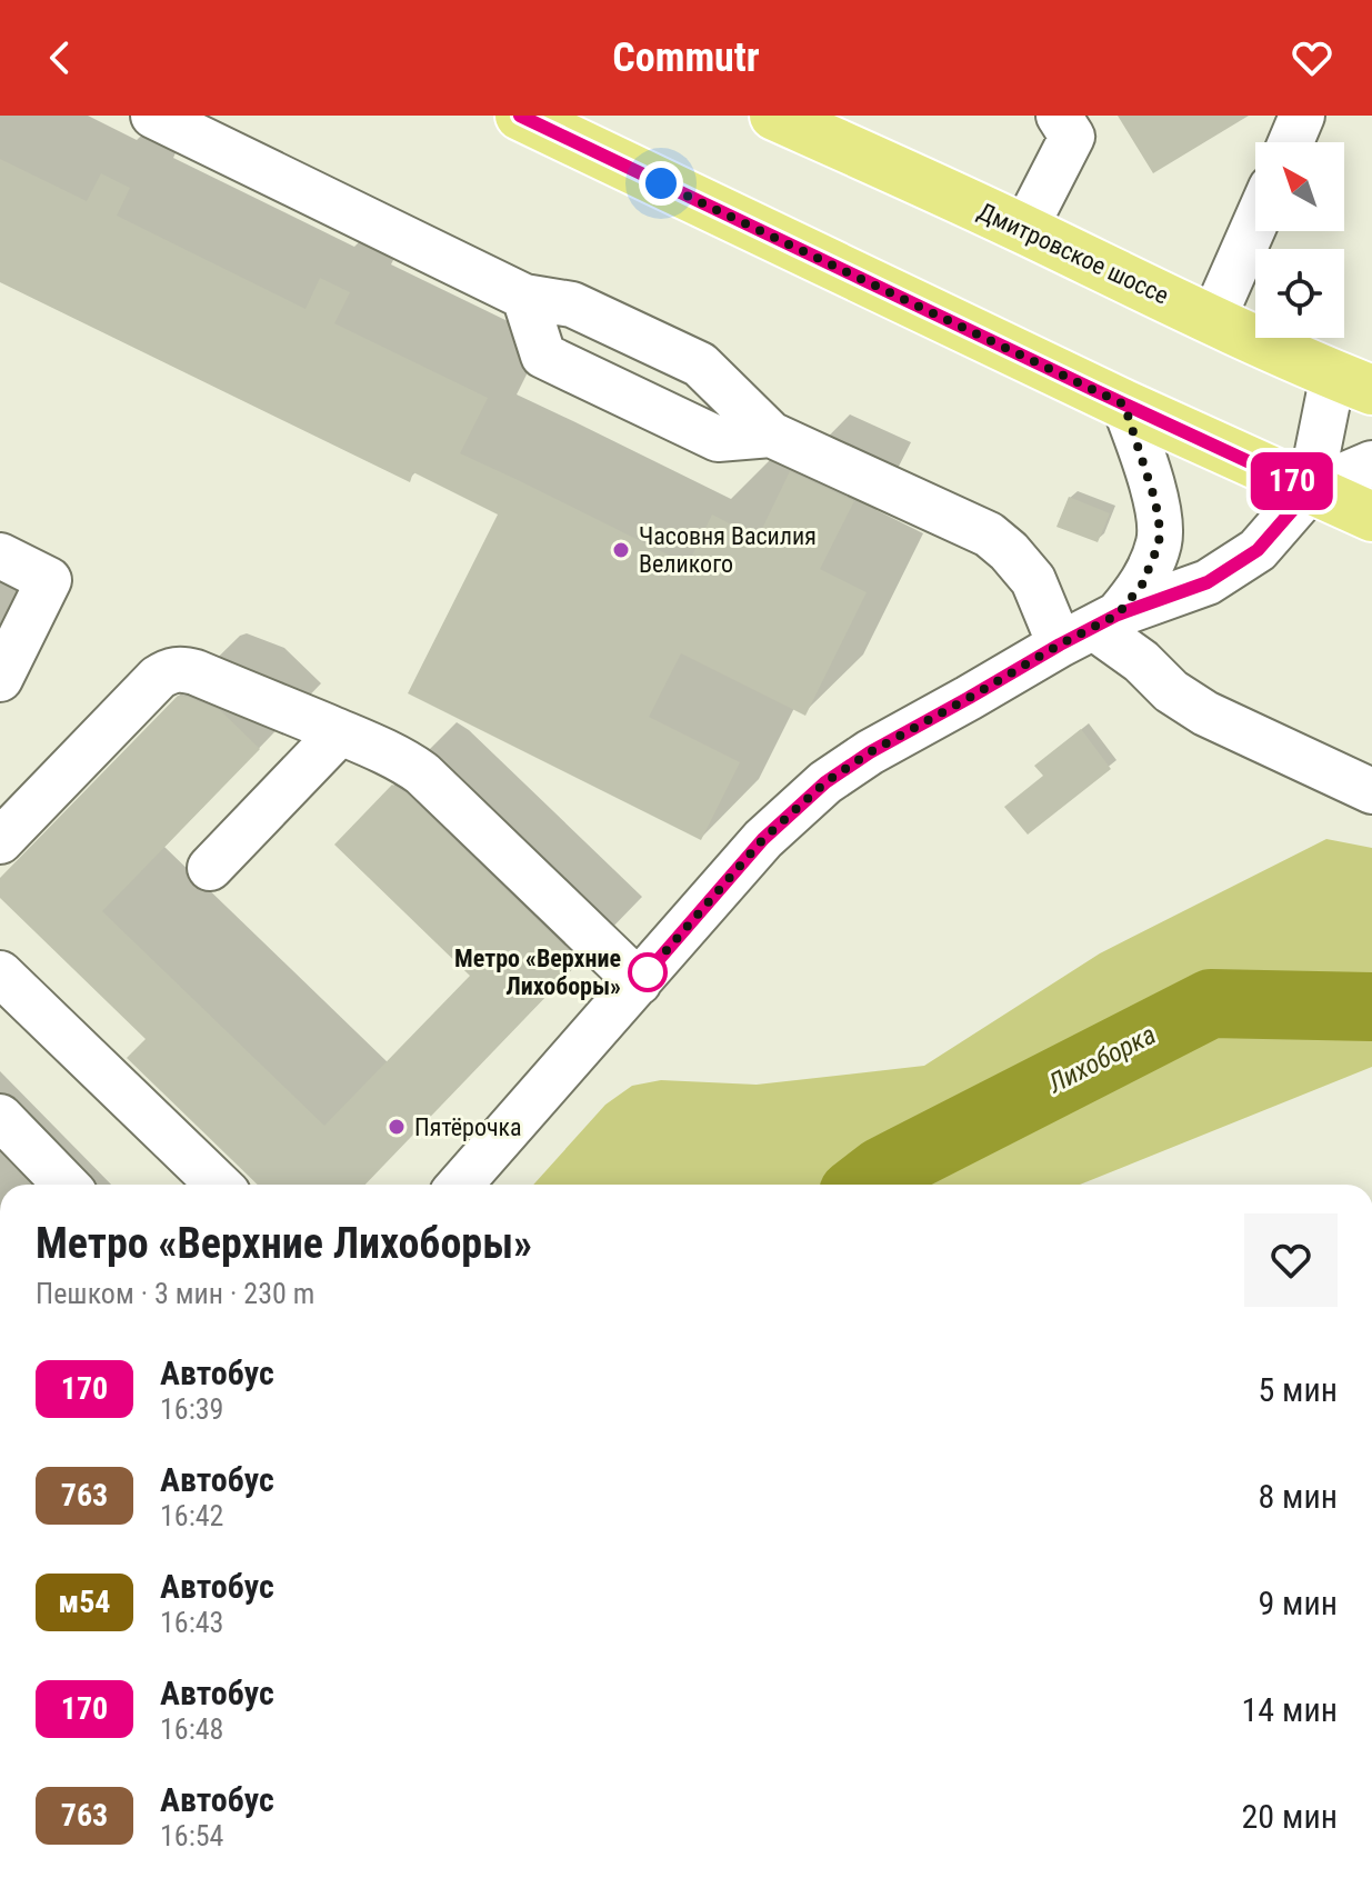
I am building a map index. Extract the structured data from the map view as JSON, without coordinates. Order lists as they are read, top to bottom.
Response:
{
  "streets": {
    "main road": ["Дмитровское шоссе"]
  },
  "water": ["Лихоборка"],
  "places": ["Часовня Василия Великого", "Метро «Верхние Лихоборы»", "Пятёрочка"],
  "lines": ["bus line 170"],
  "north": "top left",
  "page": {
    "header": "Commutr",
    "on_map": "170",
    "heading": ["Метро «Верхние Лихоборы»", "Пешком · 3 мин · 230 m"],
    "list": [
      {
        "mark": "170",
        "name": "Автобус",
        "note": "16:39",
        "value": "5 мин"
      },
      {
        "mark": "763",
        "name": "Автобус",
        "note": "16:42",
        "value": "8 мин"
      },
      {
        "mark": "м54",
        "name": "Автобус",
        "note": "16:43",
        "value": "9 мин"
      },
      {
        "mark": "170",
        "name": "Автобус",
        "note": "16:48",
        "value": "14 мин"
      },
      {
        "mark": "763",
        "name": "Автобус",
        "note": "16:54",
        "value": "20 мин"
      }
    ]
  }
}
